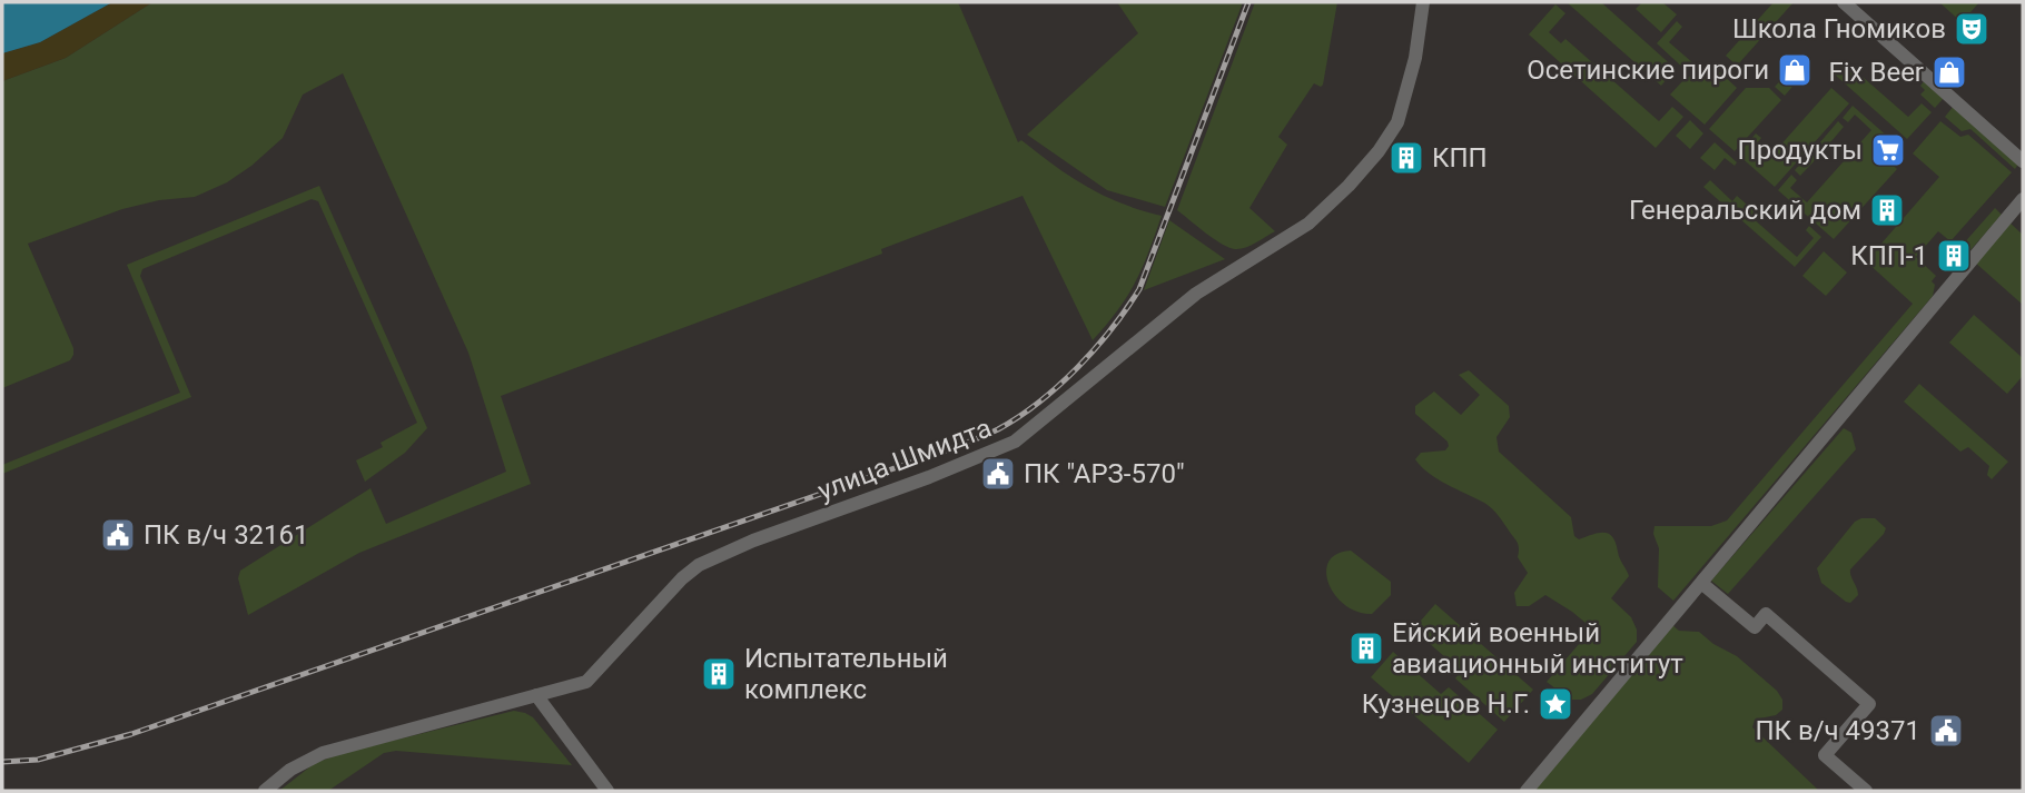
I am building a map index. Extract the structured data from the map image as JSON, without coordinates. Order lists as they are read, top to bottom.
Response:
{
  "streets": {
    "street": ["улица Шмидта"]
  },
  "places": {
    "theatre": ["Школа Гномиков"],
    "shop": ["Осетинские пироги", "Fix Beer"],
    "supermarket": ["Продукты"],
    "building": [
      "КПП",
      "Генеральский дом",
      "КПП-1",
      "Ейский военный авиационный институт",
      "Испытательный комплекс"
    ],
    "public building": ["ПК \"АРЗ-570\"", "ПК в/ч 32161", "ПК в/ч 49371"],
    "place": ["Кузнецов Н.Г."]
  }
}
